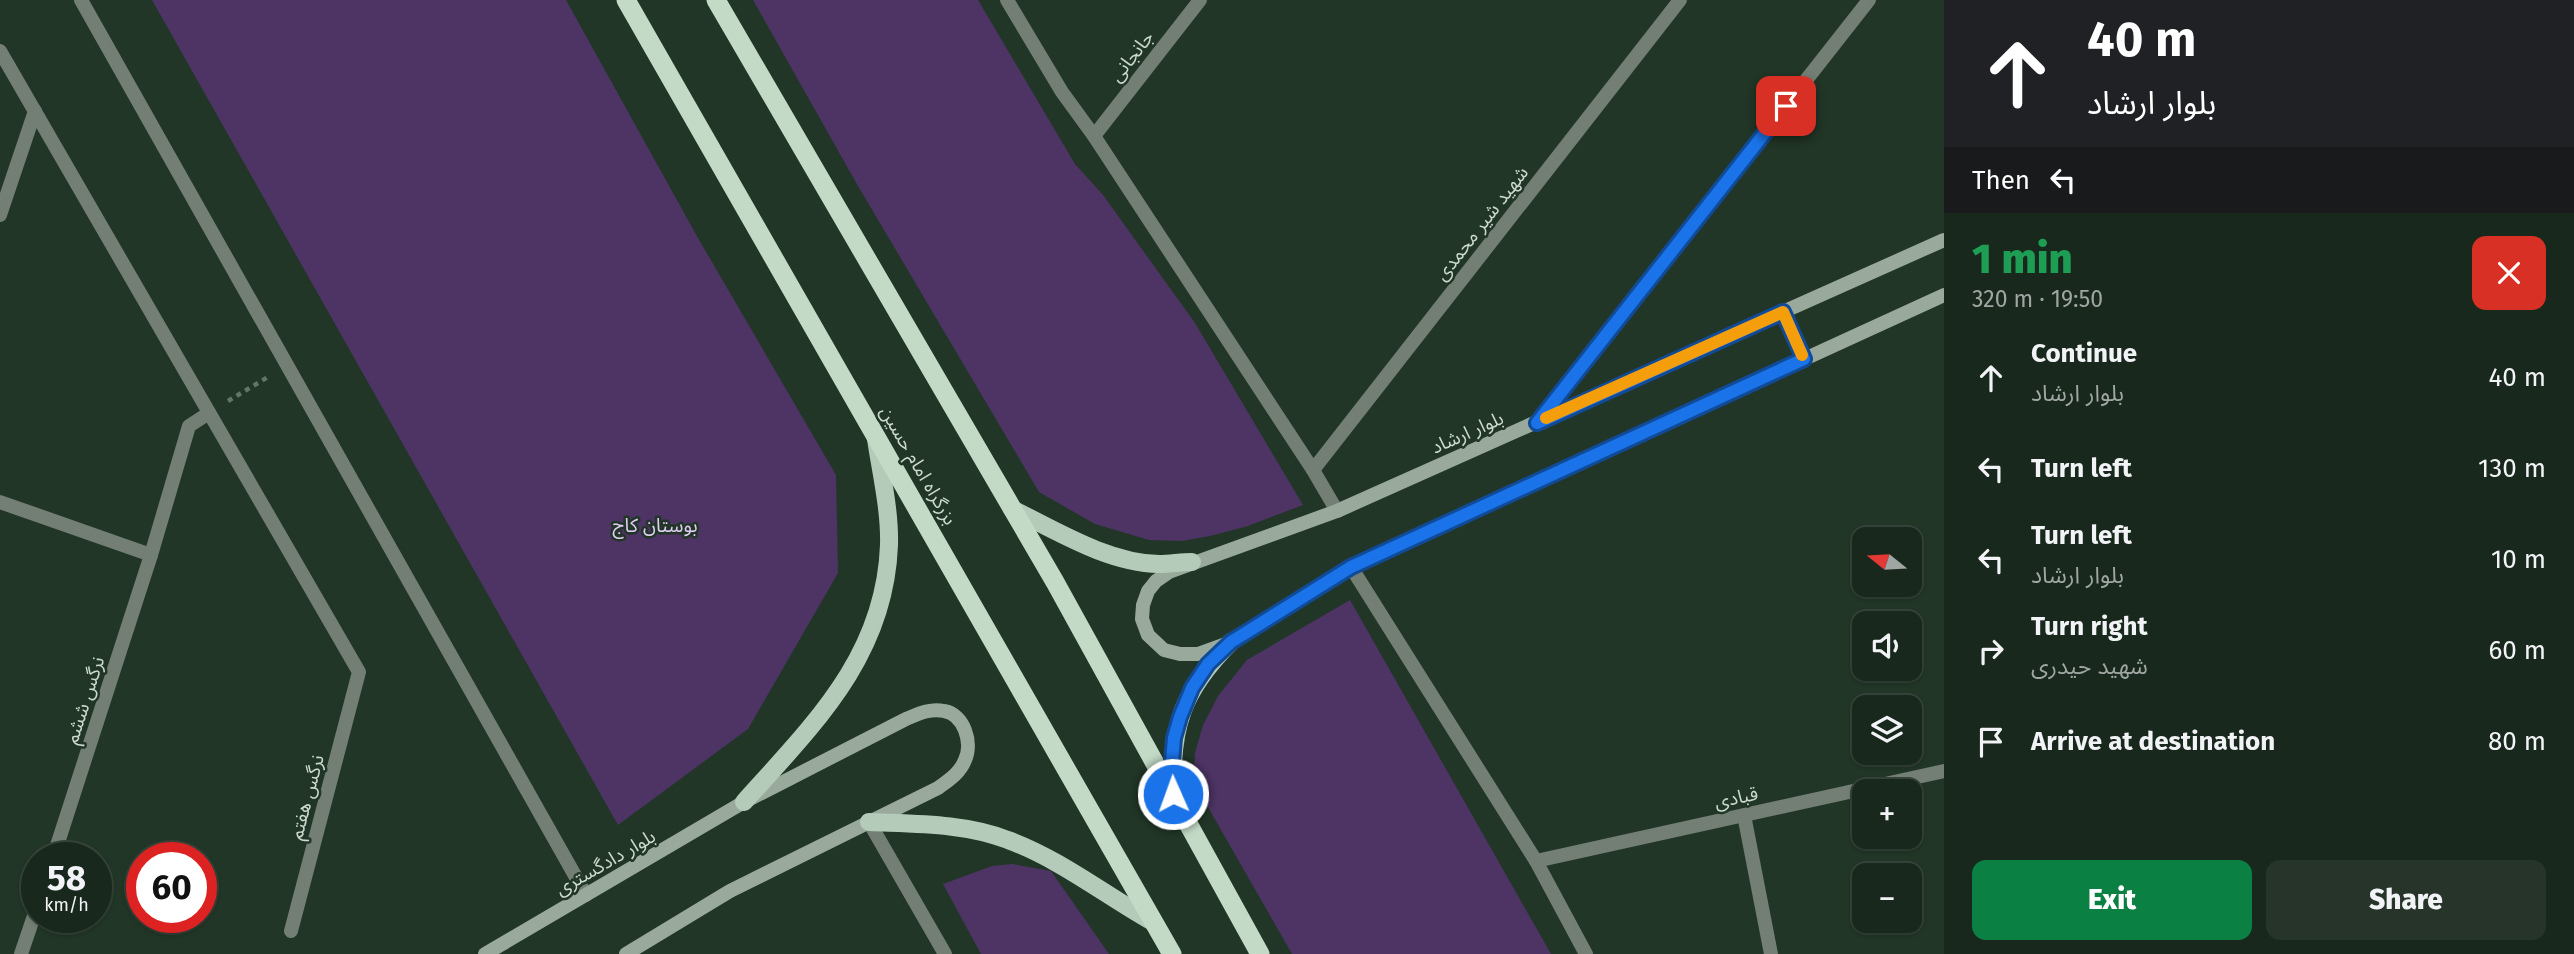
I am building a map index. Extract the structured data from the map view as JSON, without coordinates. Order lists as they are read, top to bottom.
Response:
{
  "streets": {
    "highway": ["بزرگراه امام حسین"],
    "main road": ["بلوار ارشاد", "بلوار دادگستری"],
    "street": [
      "جانجانی",
      "شهید شیر محمدی",
      "نرگس ششم",
      "نرگس هفتم",
      "قبادی"
    ]
  },
  "crossings": [
    ["نرگس ششم", "نرگس هفتم"]
  ],
  "parks": ["بوستان کاج"],
  "north": "left",
  "page": {
    "turn": ["40 m", "بلوار ارشاد"],
    "then": "Then",
    "heading": ["1 min", "320 m · 19:50"],
    "list": [
      {
        "name": "Continue",
        "note": "بلوار ارشاد",
        "value": "40 m"
      },
      {
        "name": "Turn left",
        "value": "130 m"
      },
      {
        "name": "Turn left",
        "note": "بلوار ارشاد",
        "value": "10 m"
      },
      {
        "name": "Turn right",
        "note": "شهید حیدری",
        "value": "60 m"
      },
      {
        "name": "Arrive at destination",
        "value": "80 m"
      }
    ],
    "map_buttons": ["+", "−"],
    "speed": "58 km/h",
    "limit": "60",
    "buttons": ["Exit", "Share"]
  }
}
